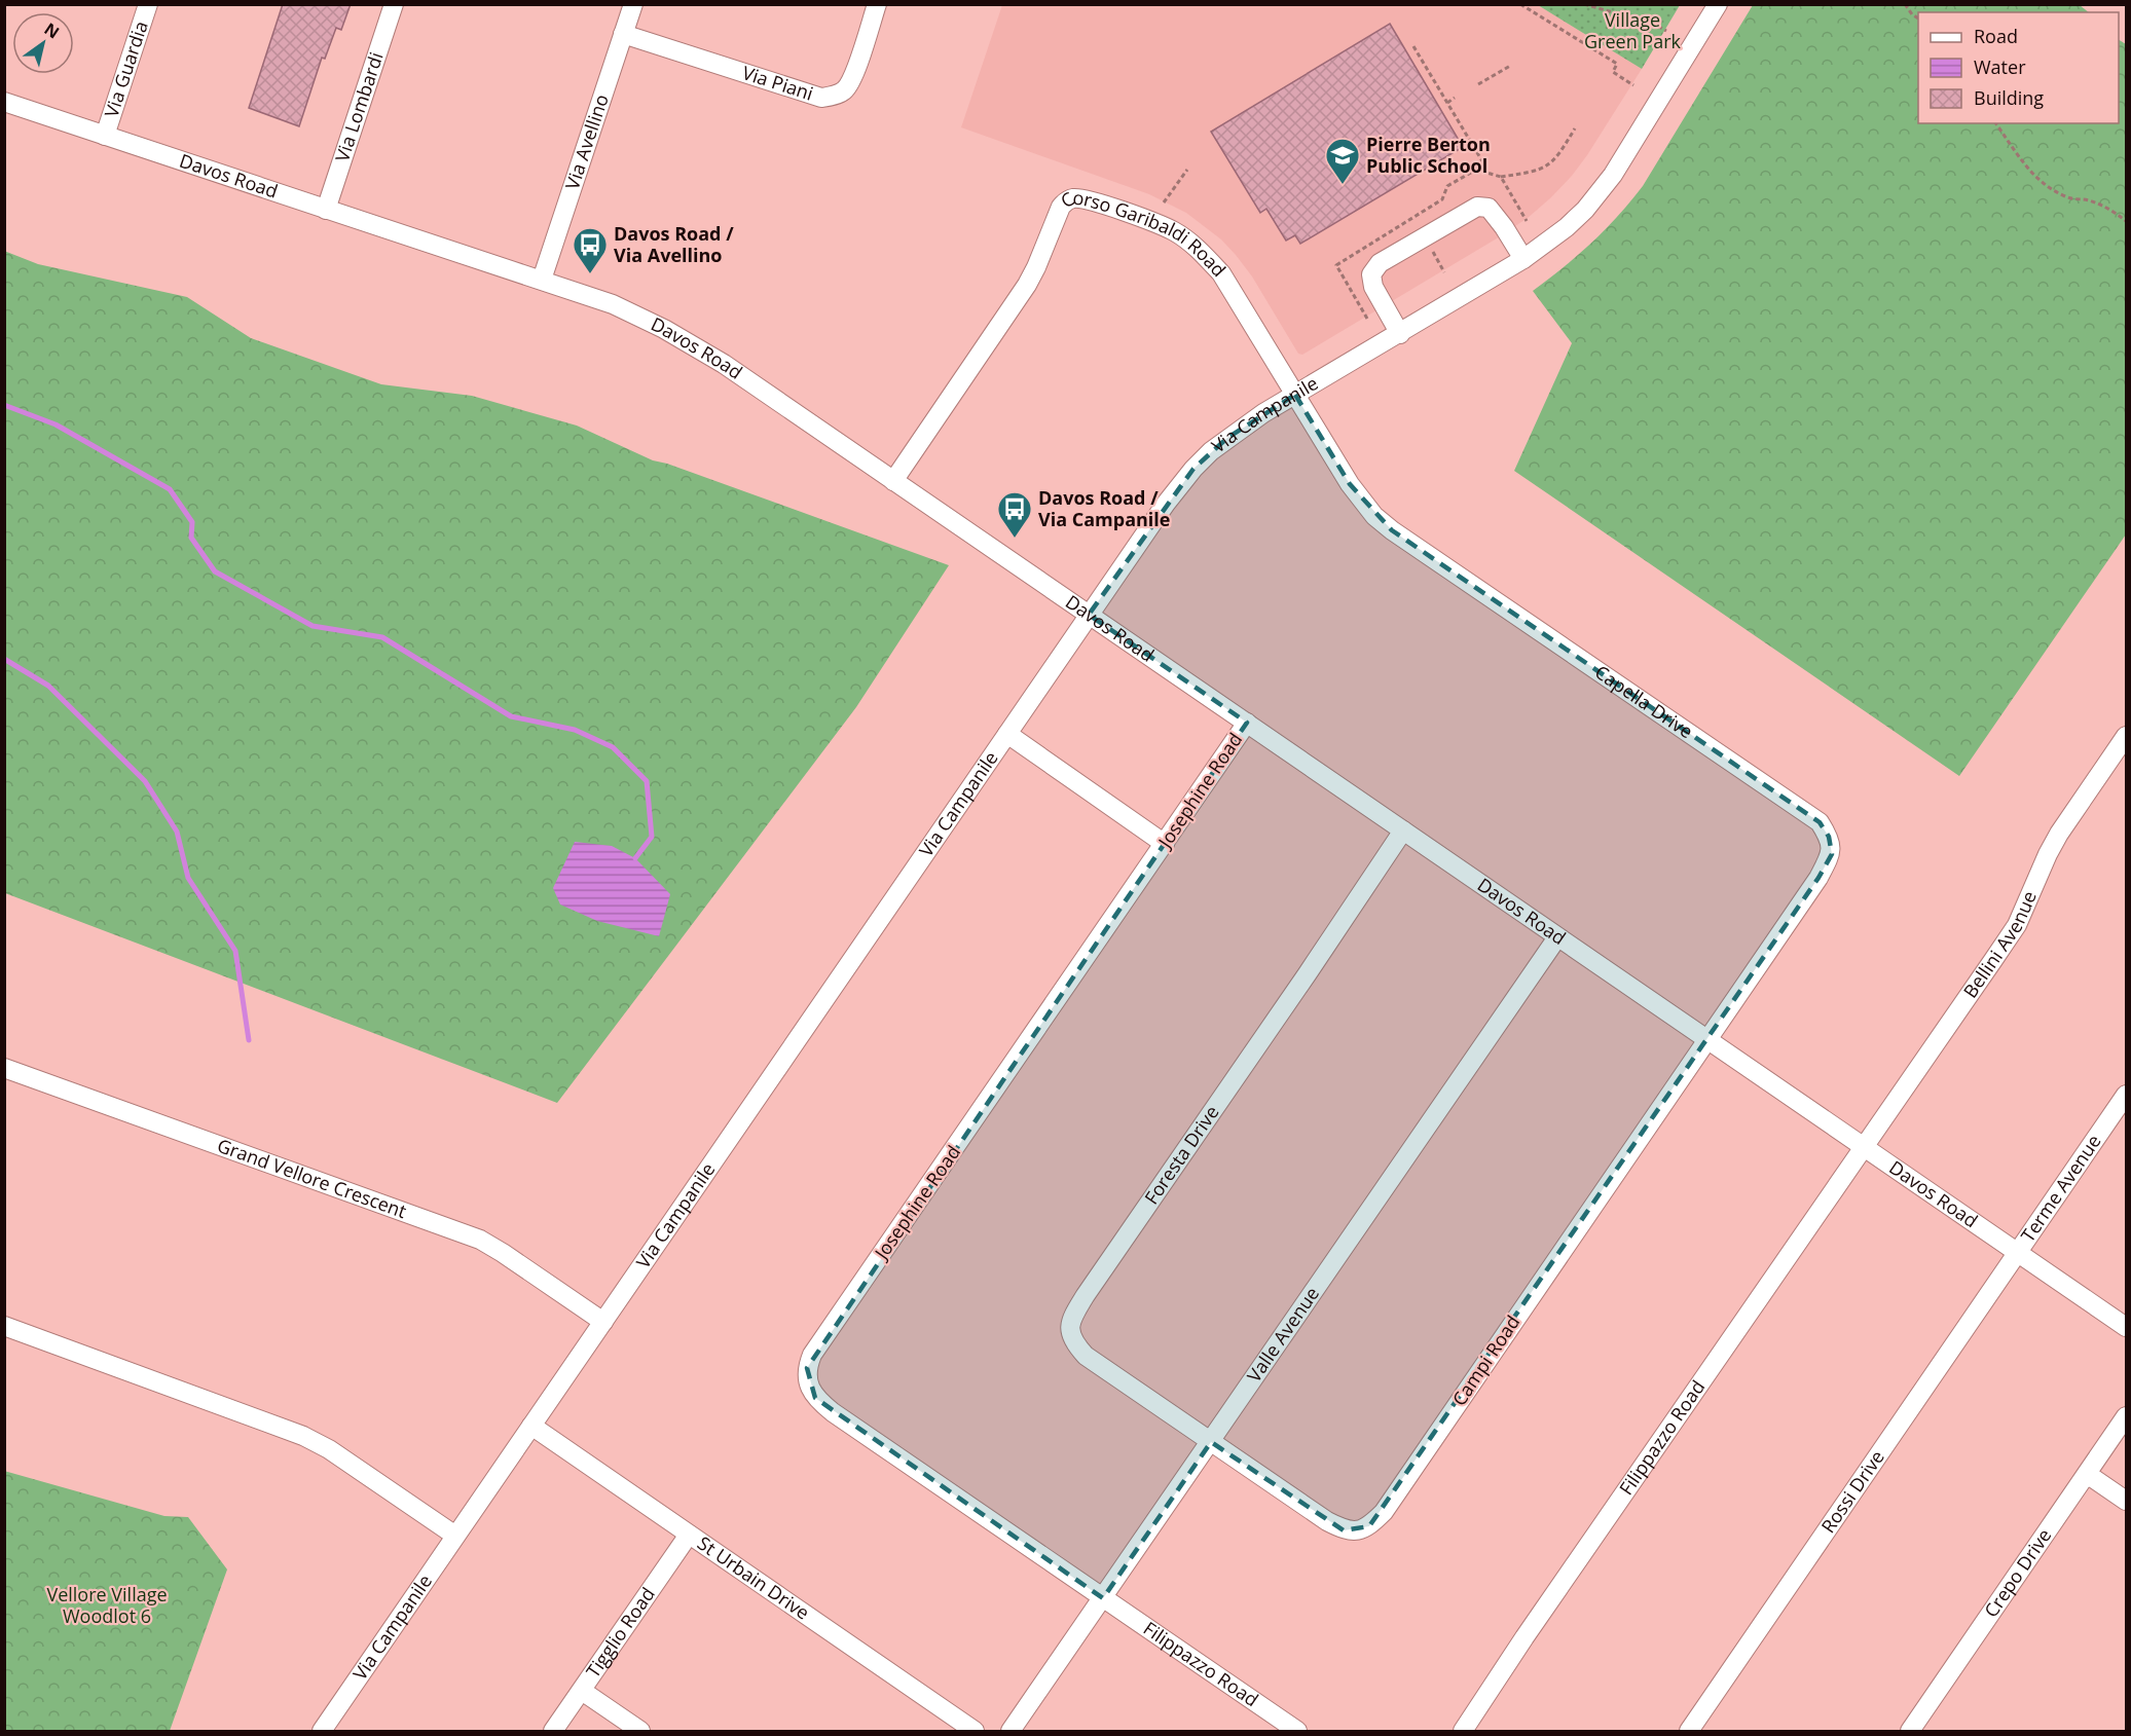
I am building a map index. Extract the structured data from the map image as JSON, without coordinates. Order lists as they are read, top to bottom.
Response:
{
  "streets": {
    "street": [
      "Via Guardia",
      "Via Piani",
      "Via Lombardi",
      "Via Avellino",
      "Davos Road",
      "Corso Garibaldi Road",
      "Via Campanile",
      "Capella Drive",
      "Josephine Road",
      "Bellini Avenue",
      "Foresta Drive",
      "Grand Vellore Crescent",
      "Terme Avenue",
      "Valle Avenue",
      "Campi Road",
      "Filippazzo Road",
      "Rossi Drive",
      "Crepo Drive",
      "St Urbain Drive",
      "Tigglio Road"
    ]
  },
  "crossings": [
    ["Via Guardia", "Davos Road"],
    ["Via Piani", "Via Avellino"],
    ["Via Lombardi", "Davos Road"],
    ["Via Avellino", "Davos Road"],
    ["Davos Road", "Corso Garibaldi Road"],
    ["Davos Road", "Via Campanile"],
    ["Davos Road", "Capella Drive"],
    ["Davos Road", "Josephine Road"],
    ["Davos Road", "Bellini Avenue"],
    ["Davos Road", "Foresta Drive"],
    ["Davos Road", "Terme Avenue"],
    ["Davos Road", "Valle Avenue"],
    ["Davos Road", "Campi Road"],
    ["Davos Road", "Filippazzo Road"],
    ["Davos Road", "Rossi Drive"],
    ["Corso Garibaldi Road", "Via Campanile"],
    ["Corso Garibaldi Road", "Capella Drive"],
    ["Via Campanile", "Capella Drive"],
    ["Via Campanile", "Grand Vellore Crescent"],
    ["Via Campanile", "St Urbain Drive"],
    ["Capella Drive", "Campi Road"],
    ["Josephine Road", "Valle Avenue"],
    ["Josephine Road", "Filippazzo Road"],
    ["Bellini Avenue", "Filippazzo Road"],
    ["Foresta Drive", "Valle Avenue"],
    ["Foresta Drive", "Campi Road"],
    ["Terme Avenue", "Rossi Drive"],
    ["Valle Avenue", "Campi Road"],
    ["Valle Avenue", "Filippazzo Road"],
    ["St Urbain Drive", "Tigglio Road"]
  ],
  "parks": ["Village Green Park", "Vellore Village Woodlot 6"],
  "places": {
    "school or university": ["Pierre Berton Public School"],
    "bus stop": ["Davos Road / Via Avellino", "Davos Road / Via Campanile"]
  },
  "legend": ["Road", "Water", "Building"],
  "north": "top right"
}
